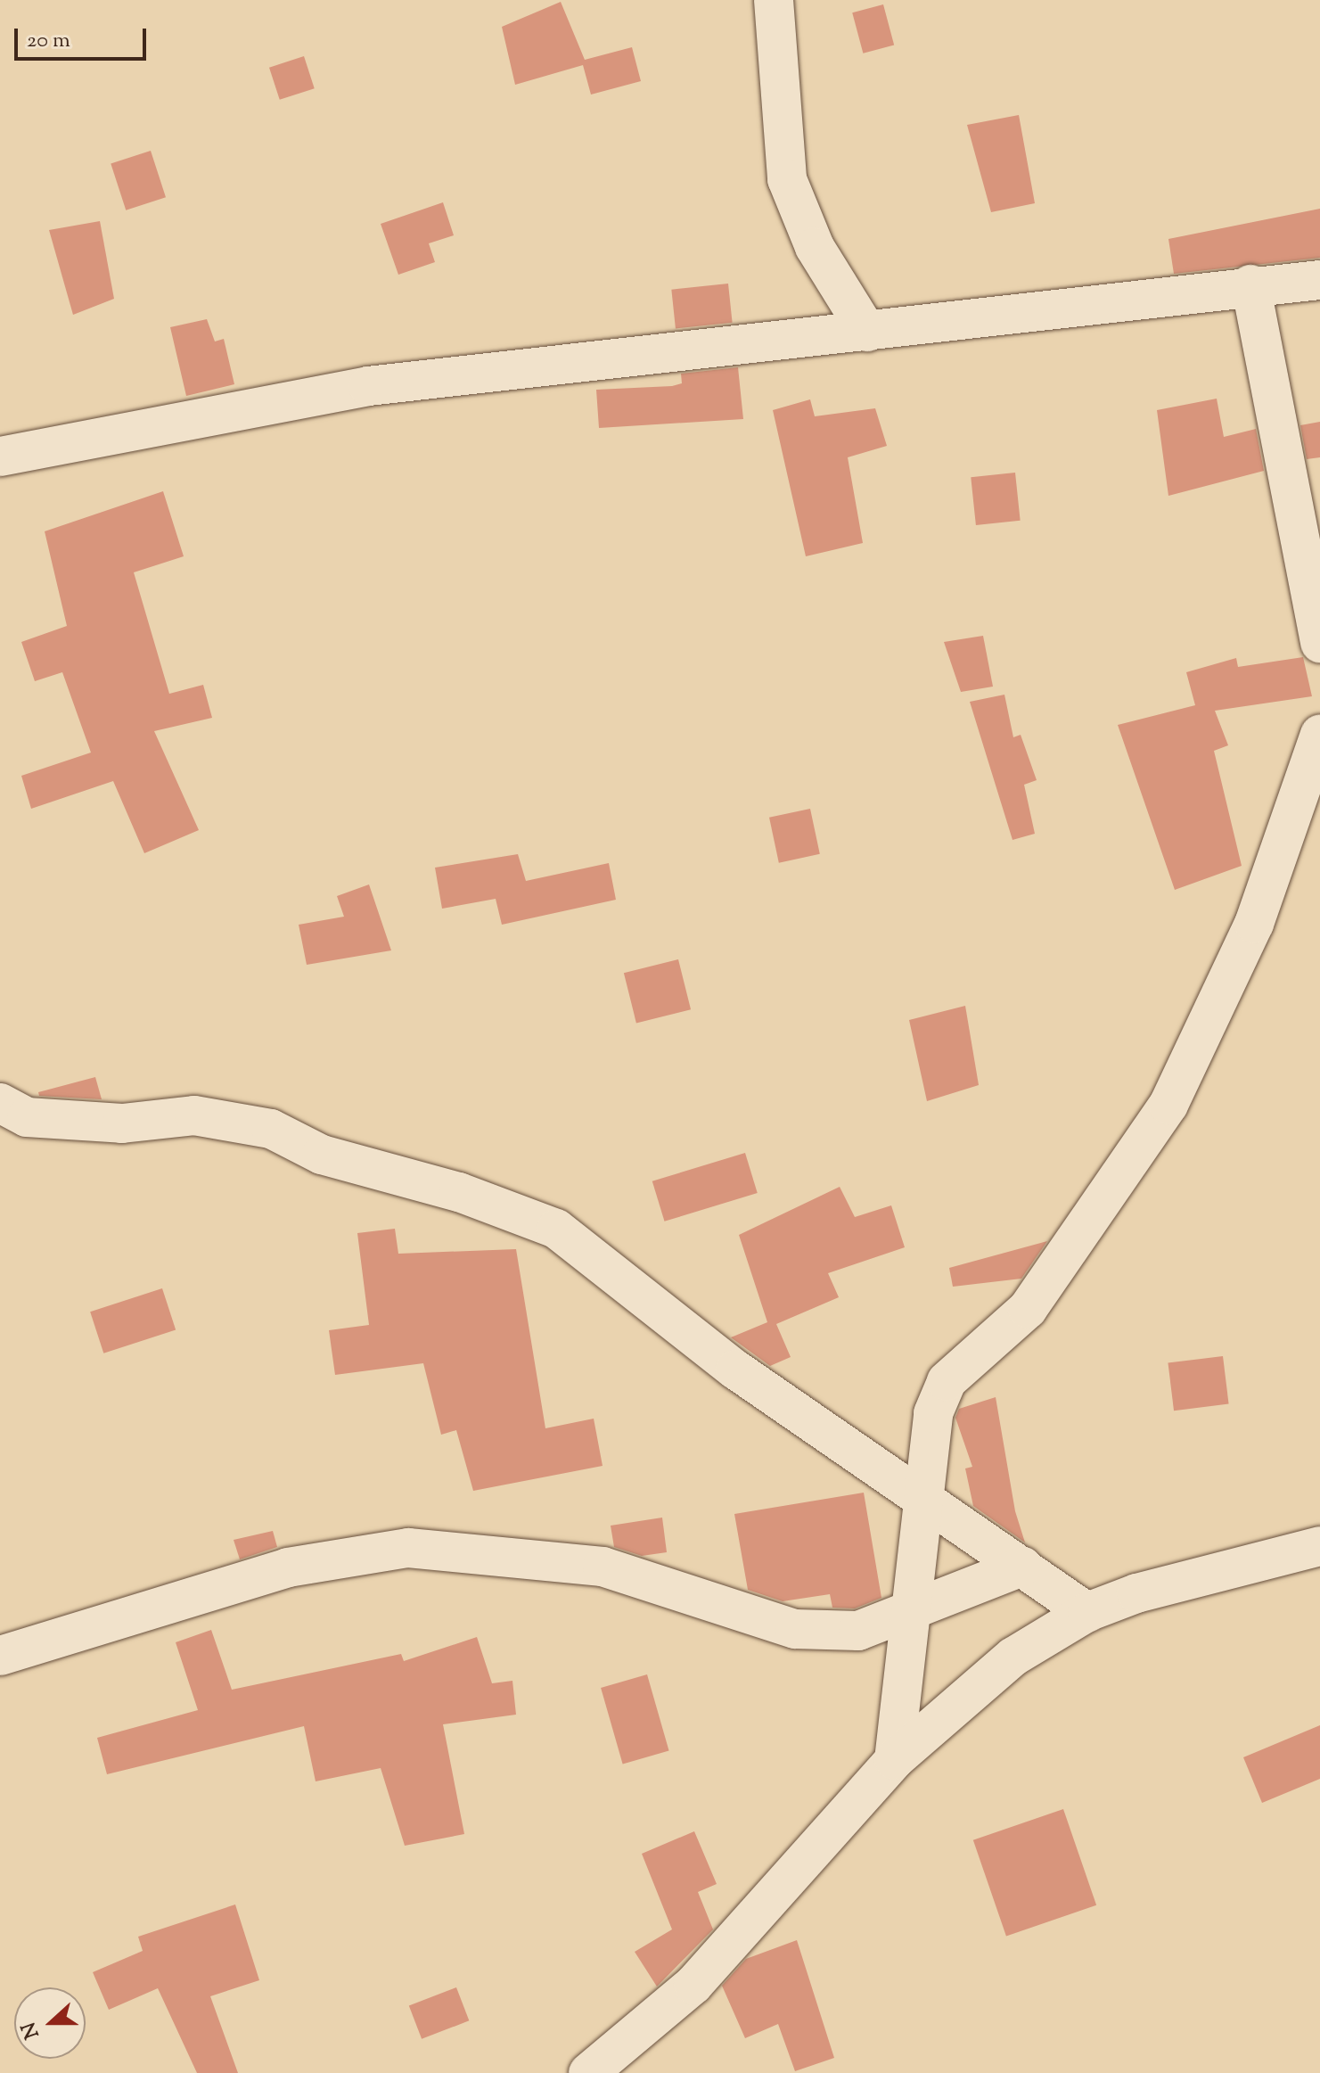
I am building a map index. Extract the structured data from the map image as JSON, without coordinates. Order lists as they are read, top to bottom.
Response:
{
  "scale_bar": "20 m",
  "north": "left"
}
